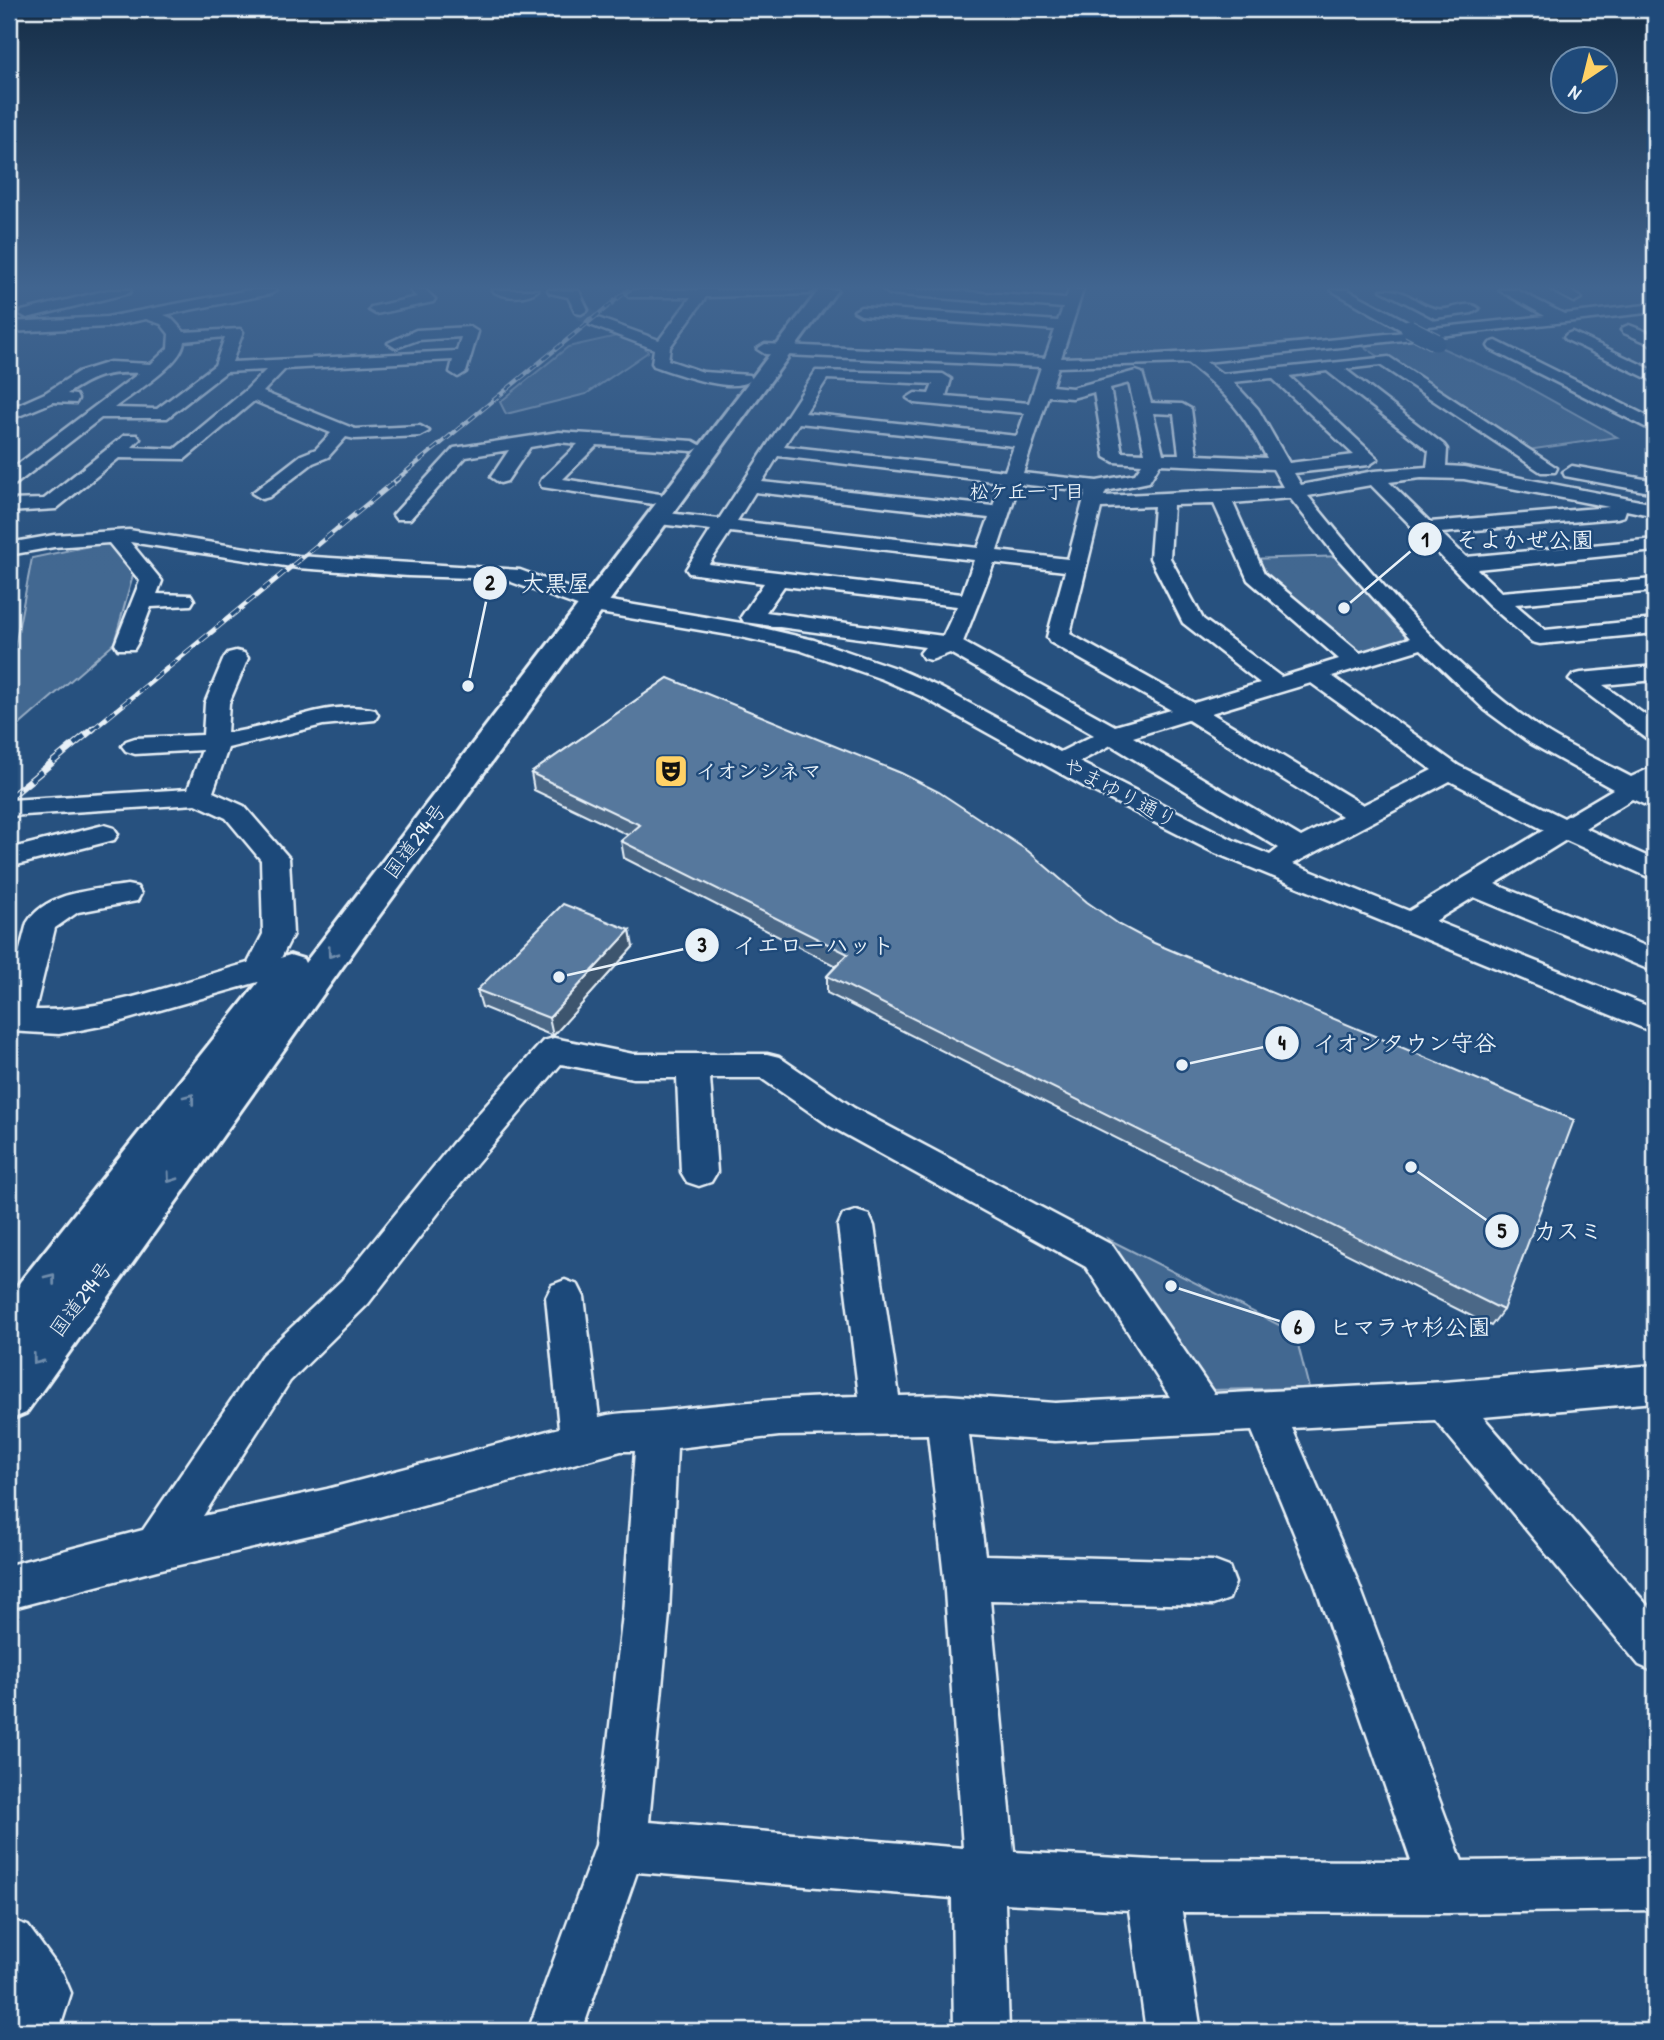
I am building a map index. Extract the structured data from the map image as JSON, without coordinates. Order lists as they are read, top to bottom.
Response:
{
  "streets": {
    "highway": ["国道294号"],
    "street": ["やまゆり通り"]
  },
  "crossings": [
    ["やまゆり通り", "国道294号"]
  ],
  "districts": ["松ケ丘一丁目"],
  "places": {
    "other": [
      "そよかぜ公園",
      "大黒屋",
      "イエローハット",
      "イオンタウン守谷",
      "カスミ",
      "ヒマラヤ杉公園"
    ],
    "theatre": ["イオンシネマ"]
  },
  "north": "bottom left"
}
